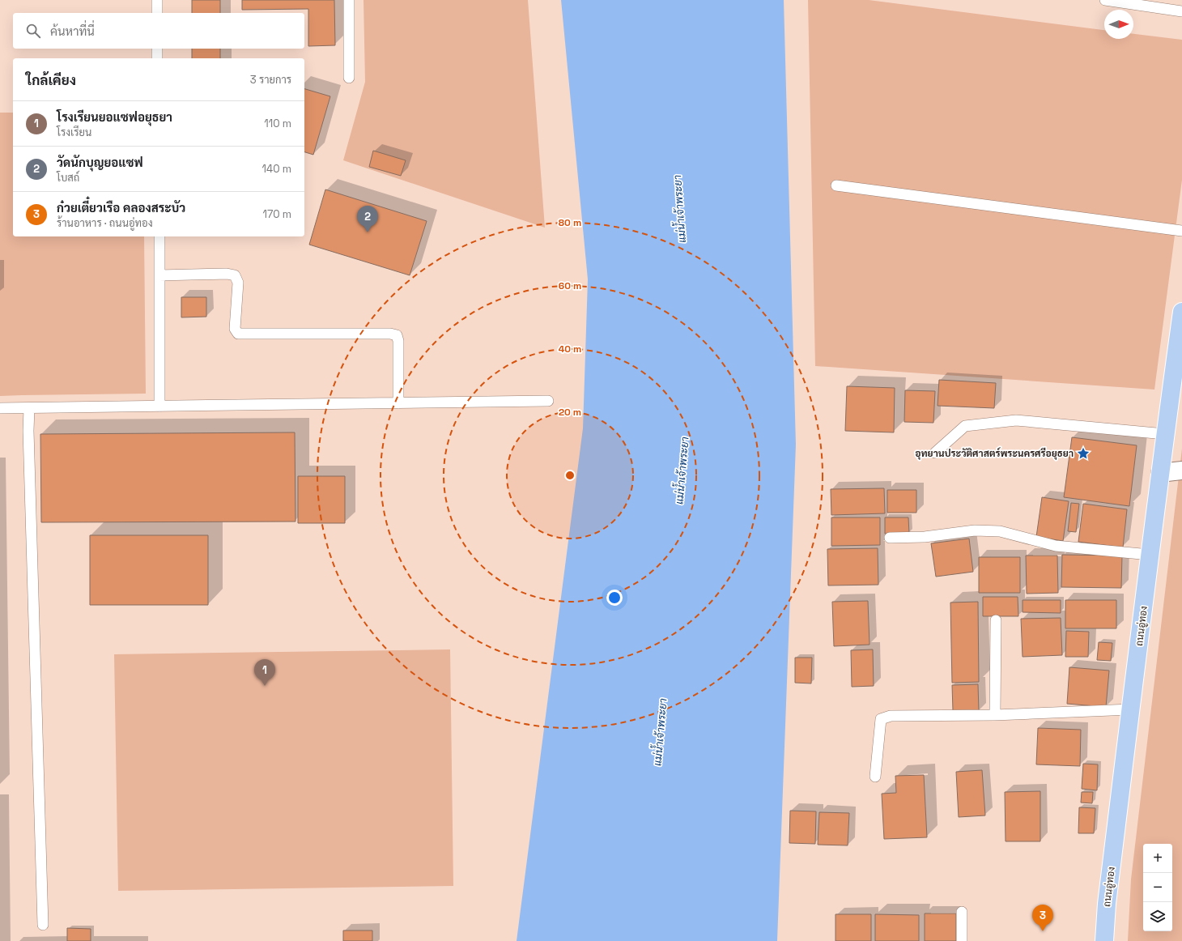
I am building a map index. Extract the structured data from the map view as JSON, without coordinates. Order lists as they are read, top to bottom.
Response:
{
  "streets": {
    "main road": ["ถนนอู่ทอง"]
  },
  "water": ["แม่น้ำเจ้าพระยา"],
  "places": {
    "place": ["อุทยานประวัติศาสตร์พระนครศรีอยุธยา"]
  },
  "north": "right",
  "page": {
    "search": "ค้นหาที่นี่",
    "heading": ["ใกล้เคียง", "3 รายการ"],
    "list": [
      {
        "mark": "1",
        "name": "โรงเรียนยอแซฟอยุธยา",
        "note": "โรงเรียน",
        "value": "110 m"
      },
      {
        "mark": "2",
        "name": "วัดนักบุญยอแซฟ",
        "note": "โบสถ์",
        "value": "140 m"
      },
      {
        "mark": "3",
        "name": "ก๋วยเตี๋ยวเรือ คลองสระบัว",
        "note": "ร้านอาหาร · ถนนอู่ทอง",
        "value": "170 m"
      }
    ],
    "pins": ["2", "1", "3"],
    "map_buttons": ["+", "−"]
  },
  "rings": [
    "80 m",
    "60 m",
    "40 m",
    "20 m"
  ]
}
